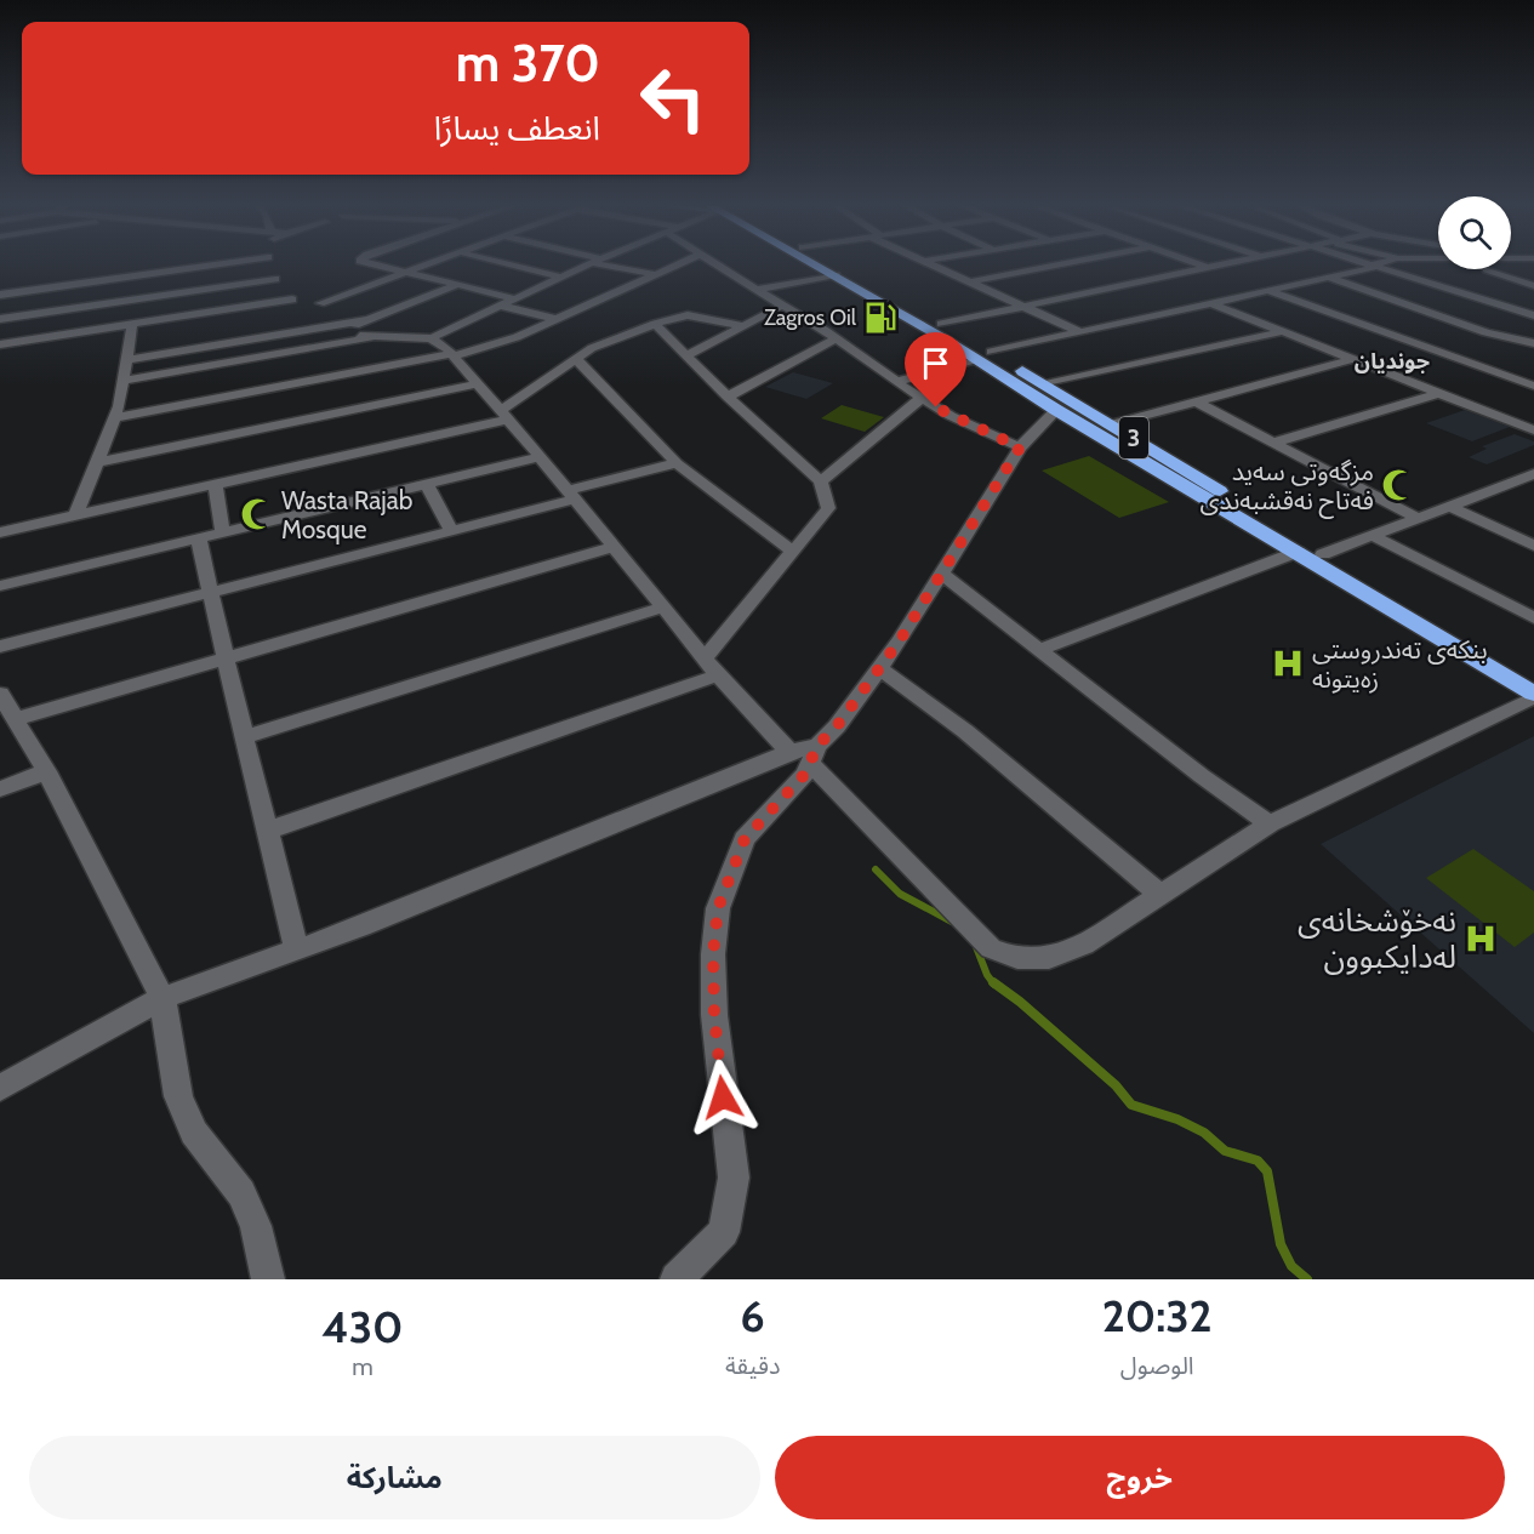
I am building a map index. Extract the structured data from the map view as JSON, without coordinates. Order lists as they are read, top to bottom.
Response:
{
  "streets": {
    "highway": ["3"]
  },
  "districts": ["جوندیان"],
  "places": {
    "fuel station": ["Zagros Oil"],
    "mosque": ["مزگەوتی سەید فەتاح نەقشبەندی", "Wasta Rajab Mosque"],
    "hospital": ["بنکەی تەندروستی زەیتونە", "نەخۆشخانەی لەدایکبوون"]
  },
  "page": {
    "turn": ["370 m", "انعطف يسارًا"],
    "eta": [
      "20:32",
      "الوصول",
      "6",
      "دقيقة",
      "430",
      "m"
    ],
    "buttons": ["خروج", "مشاركة"]
  }
}
